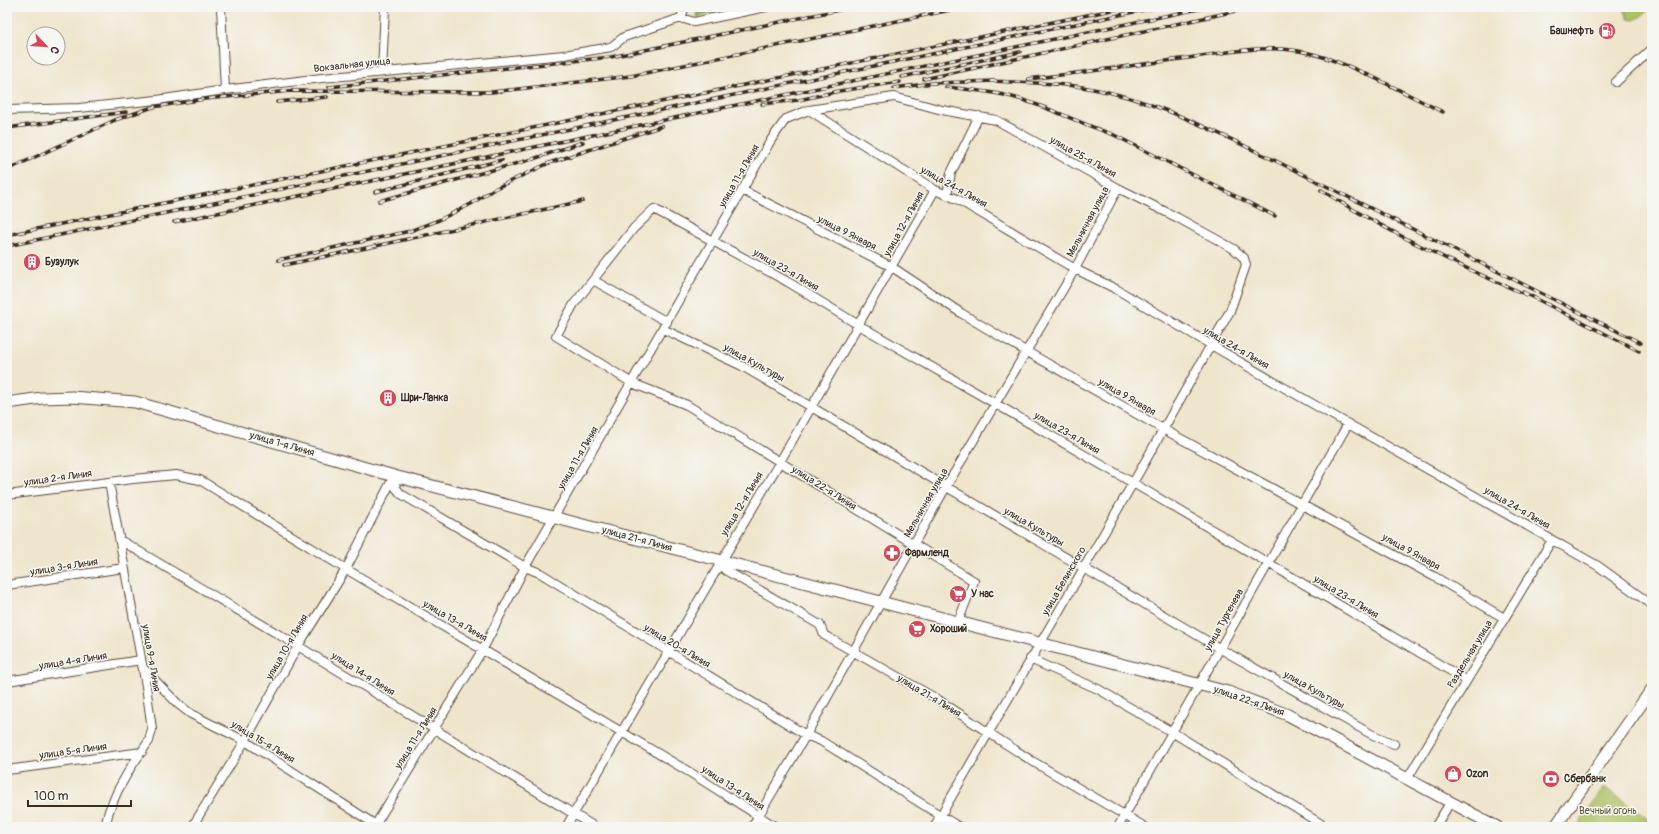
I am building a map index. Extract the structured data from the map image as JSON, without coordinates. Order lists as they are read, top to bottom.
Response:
{
  "streets": {
    "main road": ["улица 1-я Линия", "улица 22-я Линия", "улица 21-я Линия"],
    "street": [
      "Вокзальная улица",
      "улица 25-я Линия",
      "улица 11-я Линия",
      "улица 24-я Линия",
      "Мельничная улица",
      "улица 12-я Линия",
      "улица 9 Января",
      "улица 23-я Линия",
      "улица Культуры",
      "улица 2-я Линия",
      "улица 3-я Линия",
      "улица Белинского",
      "улица Тургенева",
      "улица 13-я Линия",
      "улица 20-я Линия",
      "улица 10-я Линия",
      "Раздельная улица",
      "улица 9-я Линия",
      "улица 4-я Линия",
      "улица 14-я Линия",
      "улица 15-я Линия",
      "улица 5-я Линия"
    ]
  },
  "crossings": [
    ["улица 25-я Линия", "улица 11-я Линия"],
    ["улица 25-я Линия", "улица 24-я Линия"],
    ["улица 25-я Линия", "Мельничная улица"],
    ["улица 25-я Линия", "улица Белинского"],
    ["улица 11-я Линия", "улица 24-я Линия"],
    ["улица 11-я Линия", "улица 9 Января"],
    ["улица 11-я Линия", "улица 23-я Линия"],
    ["улица 11-я Линия", "улица Культуры"],
    ["улица 11-я Линия", "улица 1-я Линия"],
    ["улица 11-я Линия", "улица 22-я Линия"],
    ["улица 11-я Линия", "улица 21-я Линия"],
    ["улица 11-я Линия", "улица 13-я Линия"],
    ["улица 11-я Линия", "улица 20-я Линия"],
    ["улица 11-я Линия", "улица 14-я Линия"],
    ["улица 11-я Линия", "улица 15-я Линия"],
    ["улица 24-я Линия", "Мельничная улица"],
    ["улица 24-я Линия", "улица 12-я Линия"],
    ["улица 24-я Линия", "улица Белинского"],
    ["улица 24-я Линия", "улица Тургенева"],
    ["улица 24-я Линия", "Раздельная улица"],
    ["Мельничная улица", "улица 9 Января"],
    ["Мельничная улица", "улица 23-я Линия"],
    ["Мельничная улица", "улица Культуры"],
    ["Мельничная улица", "улица 22-я Линия"],
    ["Мельничная улица", "улица 21-я Линия"],
    ["Мельничная улица", "улица 13-я Линия"],
    ["Мельничная улица", "улица 20-я Линия"],
    ["улица 12-я Линия", "улица 9 Января"],
    ["улица 12-я Линия", "улица 23-я Линия"],
    ["улица 12-я Линия", "улица Культуры"],
    ["улица 12-я Линия", "улица 22-я Линия"],
    ["улица 12-я Линия", "улица 21-я Линия"],
    ["улица 12-я Линия", "улица 13-я Линия"],
    ["улица 12-я Линия", "улица 20-я Линия"],
    ["улица 12-я Линия", "улица 14-я Линия"],
    ["улица 9 Января", "улица Белинского"],
    ["улица 9 Января", "улица Тургенева"],
    ["улица 9 Января", "Раздельная улица"],
    ["улица 23-я Линия", "улица Культуры"],
    ["улица 23-я Линия", "улица 22-я Линия"],
    ["улица 23-я Линия", "улица Белинского"],
    ["улица 23-я Линия", "улица Тургенева"],
    ["улица 23-я Линия", "Раздельная улица"],
    ["улица Культуры", "улица 22-я Линия"],
    ["улица Культуры", "улица Белинского"],
    ["улица Культуры", "улица Тургенева"],
    ["улица 1-я Линия", "улица 21-я Линия"],
    ["улица 1-я Линия", "улица 20-я Линия"],
    ["улица 1-я Линия", "улица 10-я Линия"],
    ["улица 2-я Линия", "улица 13-я Линия"],
    ["улица 2-я Линия", "улица 9-я Линия"],
    ["улица 22-я Линия", "улица 21-я Линия"],
    ["улица 22-я Линия", "улица Белинского"],
    ["улица 22-я Линия", "улица Тургенева"],
    ["улица 22-я Линия", "Раздельная улица"],
    ["улица 21-я Линия", "улица Белинского"],
    ["улица 21-я Линия", "улица Тургенева"],
    ["улица 3-я Линия", "улица 9-я Линия"],
    ["улица Белинского", "улица 20-я Линия"],
    ["улица 13-я Линия", "улица 10-я Линия"],
    ["улица 13-я Линия", "улица 9-я Линия"],
    ["улица 20-я Линия", "улица 10-я Линия"],
    ["улица 10-я Линия", "улица 14-я Линия"],
    ["улица 10-я Линия", "улица 15-я Линия"],
    ["улица 9-я Линия", "улица 4-я Линия"],
    ["улица 9-я Линия", "улица 14-я Линия"],
    ["улица 9-я Линия", "улица 15-я Линия"],
    ["улица 9-я Линия", "улица 5-я Линия"],
    ["улица 4-я Линия", "улица 15-я Линия"]
  ],
  "parks": ["Вечный огонь"],
  "places": {
    "fuel station": ["Башнефть"],
    "building": ["Бузулук", "Шри-Ланка"],
    "pharmacy": ["Фармленд"],
    "supermarket": ["У нас", "Хороший"],
    "shop": ["Ozon"],
    "bank": ["Сбербанк"]
  },
  "scale_bar": "100 m",
  "north": "bottom right"
}
